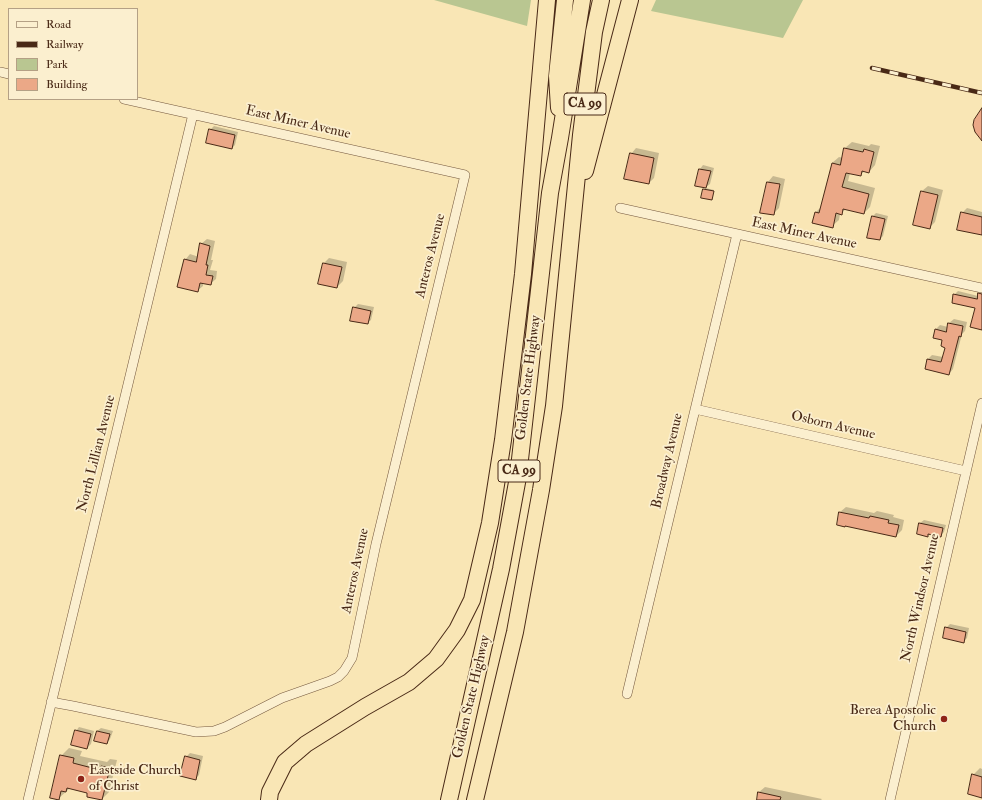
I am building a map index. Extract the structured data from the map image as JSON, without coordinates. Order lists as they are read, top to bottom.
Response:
{
  "streets": {
    "highway": ["CA 99", "Golden State Highway"],
    "street": [
      "East Miner Avenue",
      "Anteros Avenue",
      "Osborn Avenue",
      "North Lillian Avenue",
      "Broadway Avenue",
      "North Windsor Avenue"
    ]
  },
  "crossings": [
    ["East Miner Avenue", "Anteros Avenue"],
    ["East Miner Avenue", "North Lillian Avenue"],
    ["East Miner Avenue", "Broadway Avenue"],
    ["Anteros Avenue", "North Lillian Avenue"],
    ["Osborn Avenue", "Broadway Avenue"],
    ["Osborn Avenue", "North Windsor Avenue"]
  ],
  "places": ["Berea Apostolic Church", "Eastside Church of Christ"],
  "legend": [
    "Road",
    "Railway",
    "Park",
    "Building"
  ]
}
